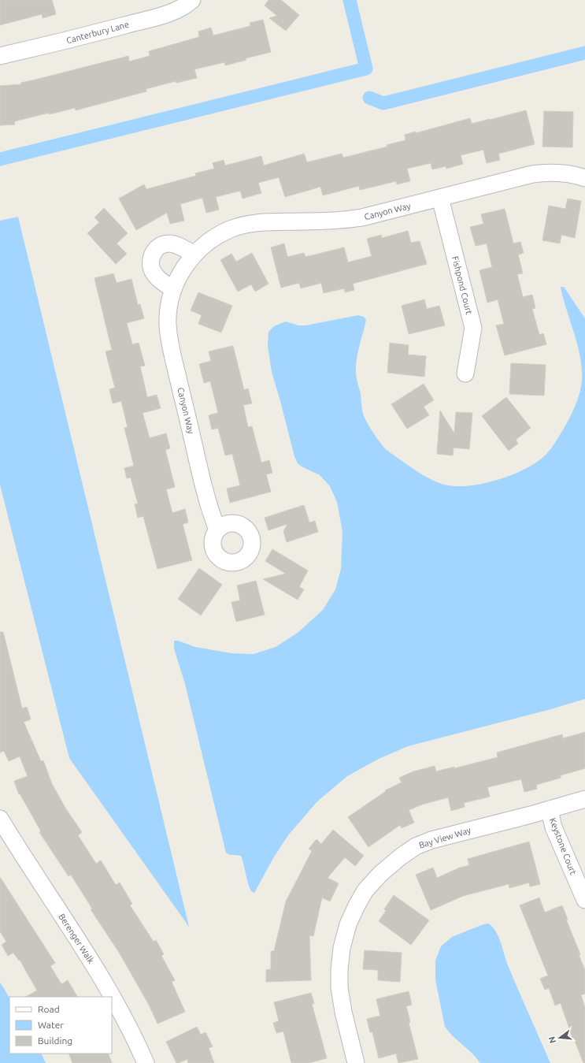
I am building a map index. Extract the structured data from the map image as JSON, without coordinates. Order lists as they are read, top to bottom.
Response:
{
  "streets": {
    "street": [
      "Canterbury Lane",
      "Canyon Way",
      "Fishpond Court",
      "Bay View Way",
      "Keystone Court",
      "Berenger Walk"
    ]
  },
  "crossings": [
    ["Canyon Way", "Fishpond Court"],
    ["Bay View Way", "Keystone Court"]
  ],
  "legend": ["Road", "Water", "Building"],
  "north": "left"
}
